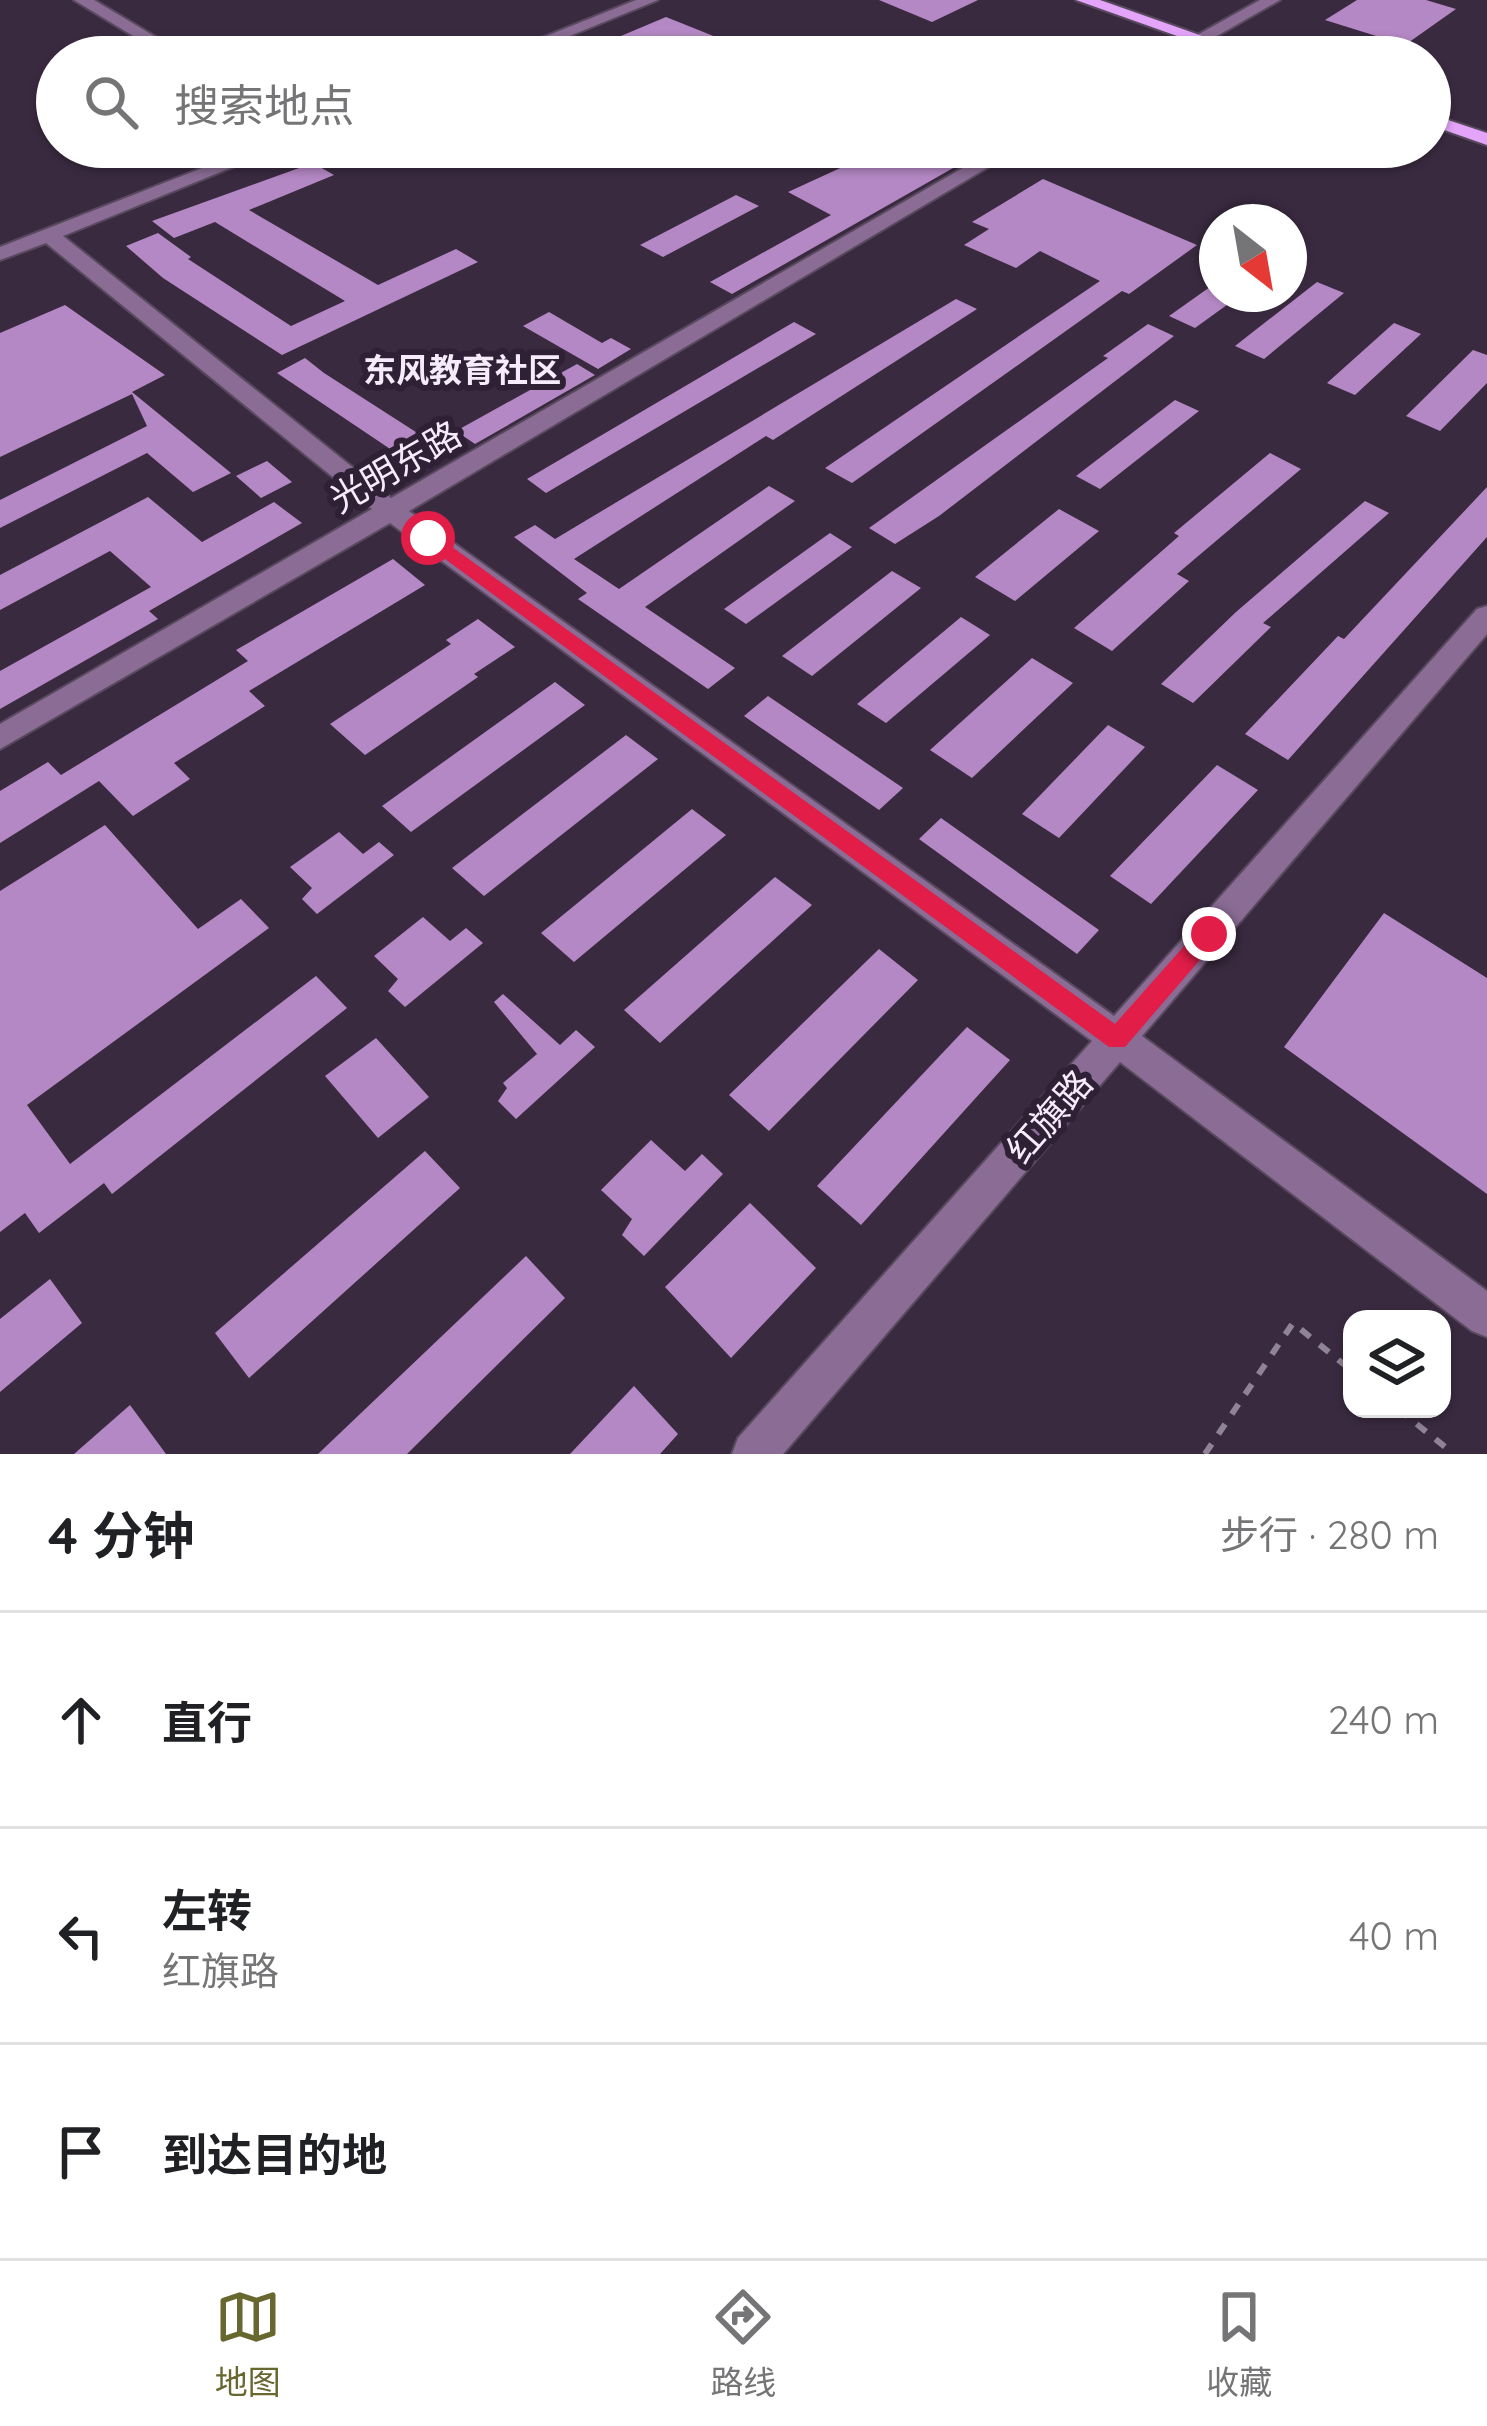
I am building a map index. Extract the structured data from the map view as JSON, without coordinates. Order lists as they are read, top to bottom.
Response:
{
  "streets": {
    "street": ["光明东路", "红旗路"]
  },
  "districts": ["东风教育社区"],
  "north": "bottom right",
  "page": {
    "search": "搜索地点",
    "heading": ["4 分钟", "步行 · 280 m"],
    "list": [
      ["直行", "240 m"],
      ["左转", "红旗路", "40 m"],
      "到达目的地"
    ],
    "nav": ["地图", "路线", "收藏"]
  }
}
